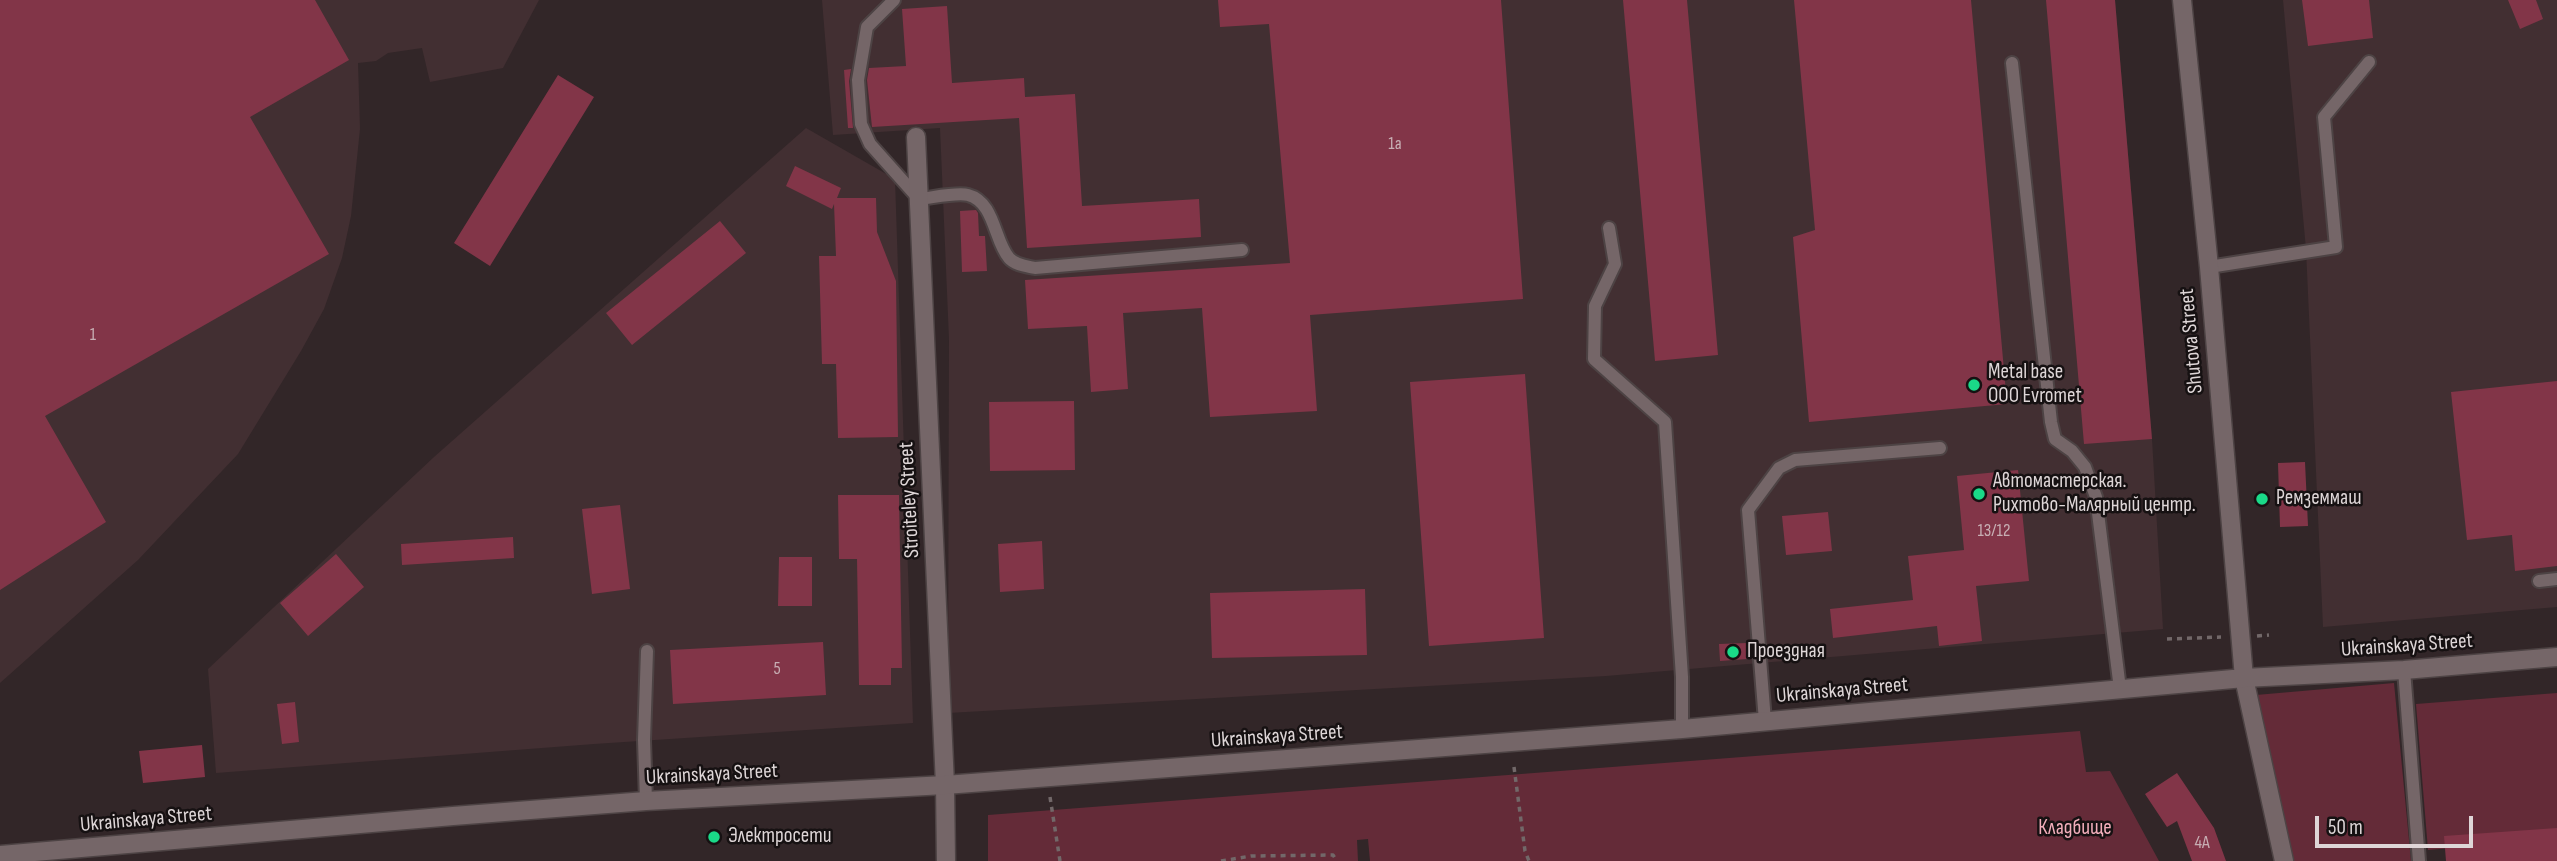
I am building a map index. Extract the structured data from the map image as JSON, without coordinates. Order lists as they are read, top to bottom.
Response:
{
  "streets": {
    "street": ["Shutova Street", "Stroiteley Street", "Ukrainskaya Street"]
  },
  "crossings": [
    ["Shutova Street", "Ukrainskaya Street"],
    ["Stroiteley Street", "Ukrainskaya Street"]
  ],
  "parks": ["Кладбище"],
  "places": [
    "Metal base OOO Evromet",
    "Автомастерская. Рихтово-Малярный центр.",
    "Ремземмаш",
    "Проездная",
    "Электросети"
  ],
  "house_numbers": [
    "1а",
    "1",
    "13/12",
    "5",
    "4А"
  ],
  "scale_bar": "50 m"
}
